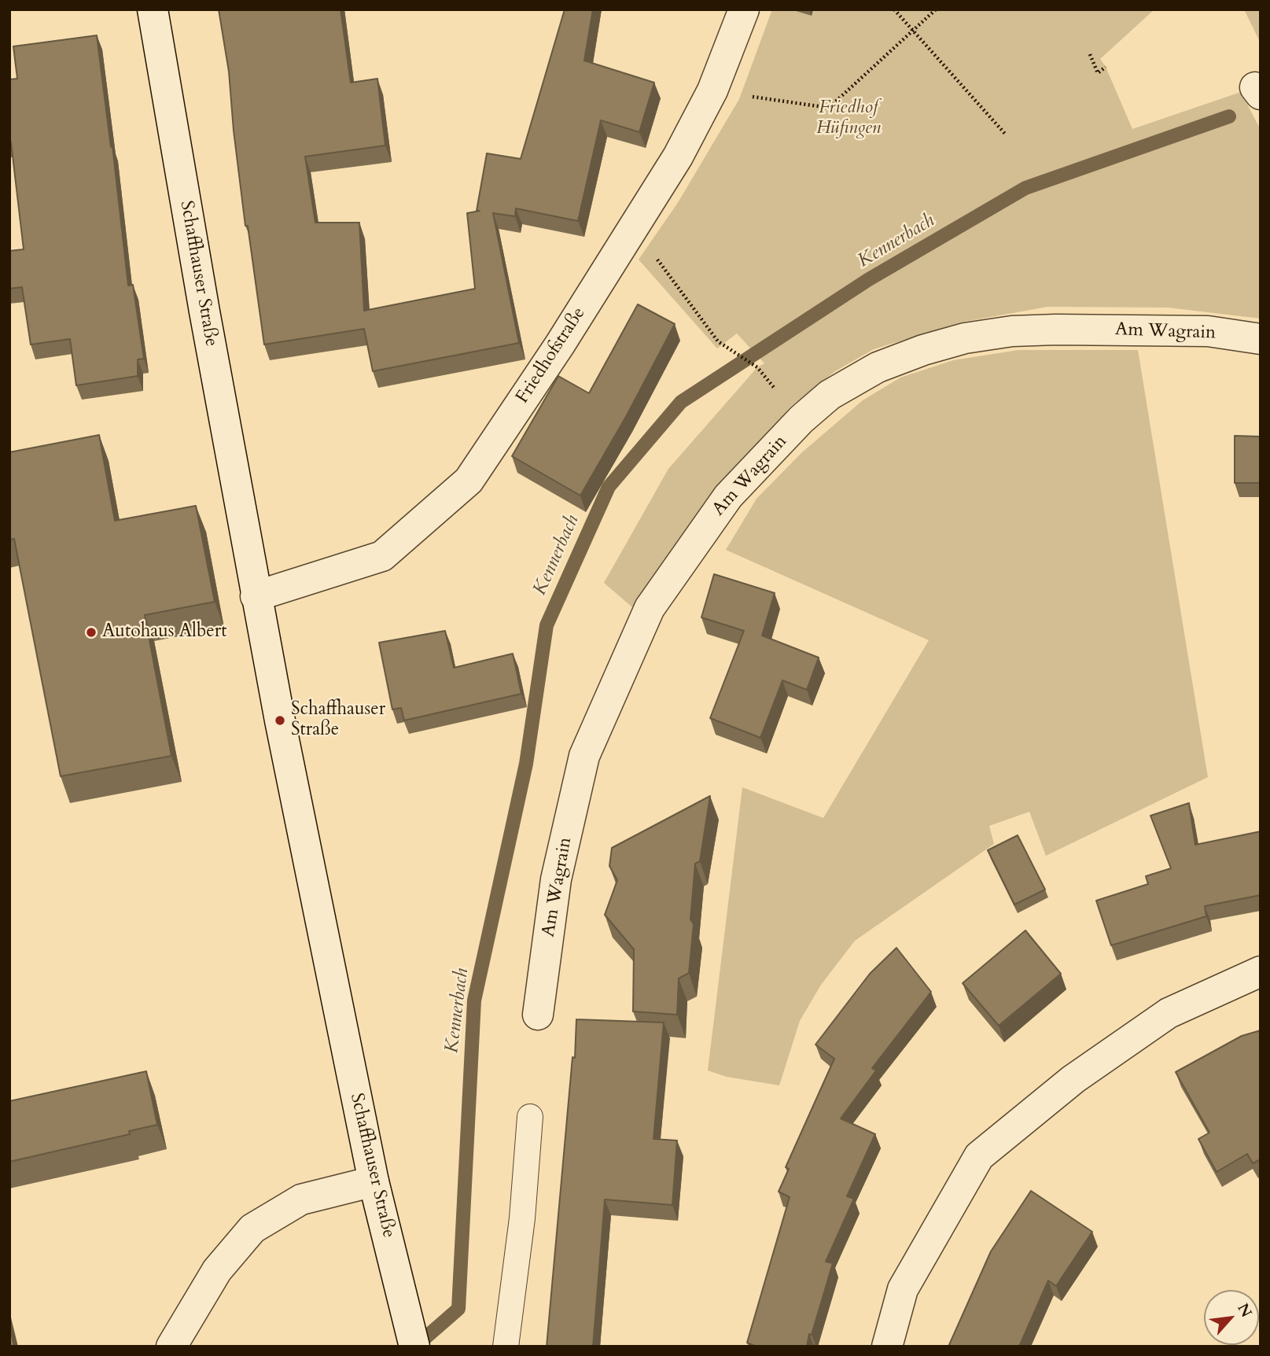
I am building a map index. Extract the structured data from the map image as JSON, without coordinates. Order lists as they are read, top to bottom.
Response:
{
  "streets": {
    "street": ["Schaffhauser Straße", "Am Wagrain", "Friedhofstraße"]
  },
  "crossings": [
    ["Schaffhauser Straße", "Friedhofstraße"]
  ],
  "water": ["Kennerbach"],
  "parks": ["Friedhof Hüfingen"],
  "places": ["Autohaus Albert", "Schaffhauser Straße"],
  "north": "top right"
}
